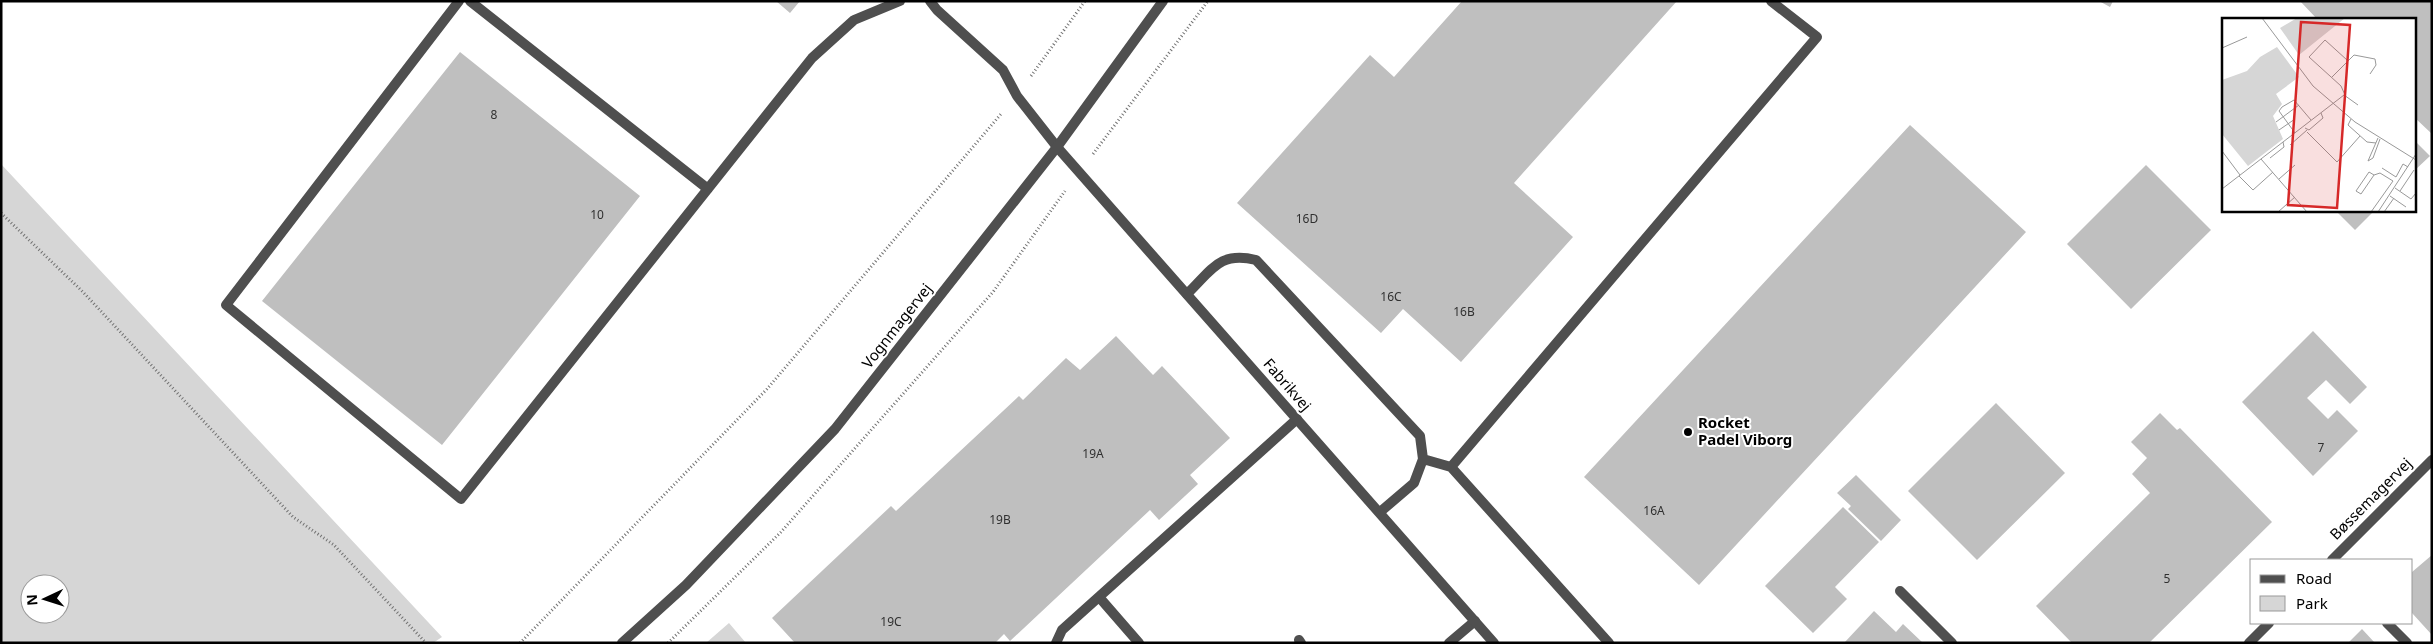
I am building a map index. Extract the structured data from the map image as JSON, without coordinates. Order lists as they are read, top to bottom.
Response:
{
  "streets": {
    "street": ["Vognmagervej", "Fabrikvej", "Bøssemagervej"]
  },
  "crossings": [
    ["Vognmagervej", "Fabrikvej"]
  ],
  "places": ["Rocket Padel Viborg"],
  "house_numbers": [
    "8",
    "10",
    "16D",
    "16C",
    "16B",
    "7",
    "19A",
    "16A",
    "19B",
    "5",
    "19C"
  ],
  "legend": ["Road", "Park"],
  "north": "left"
}
